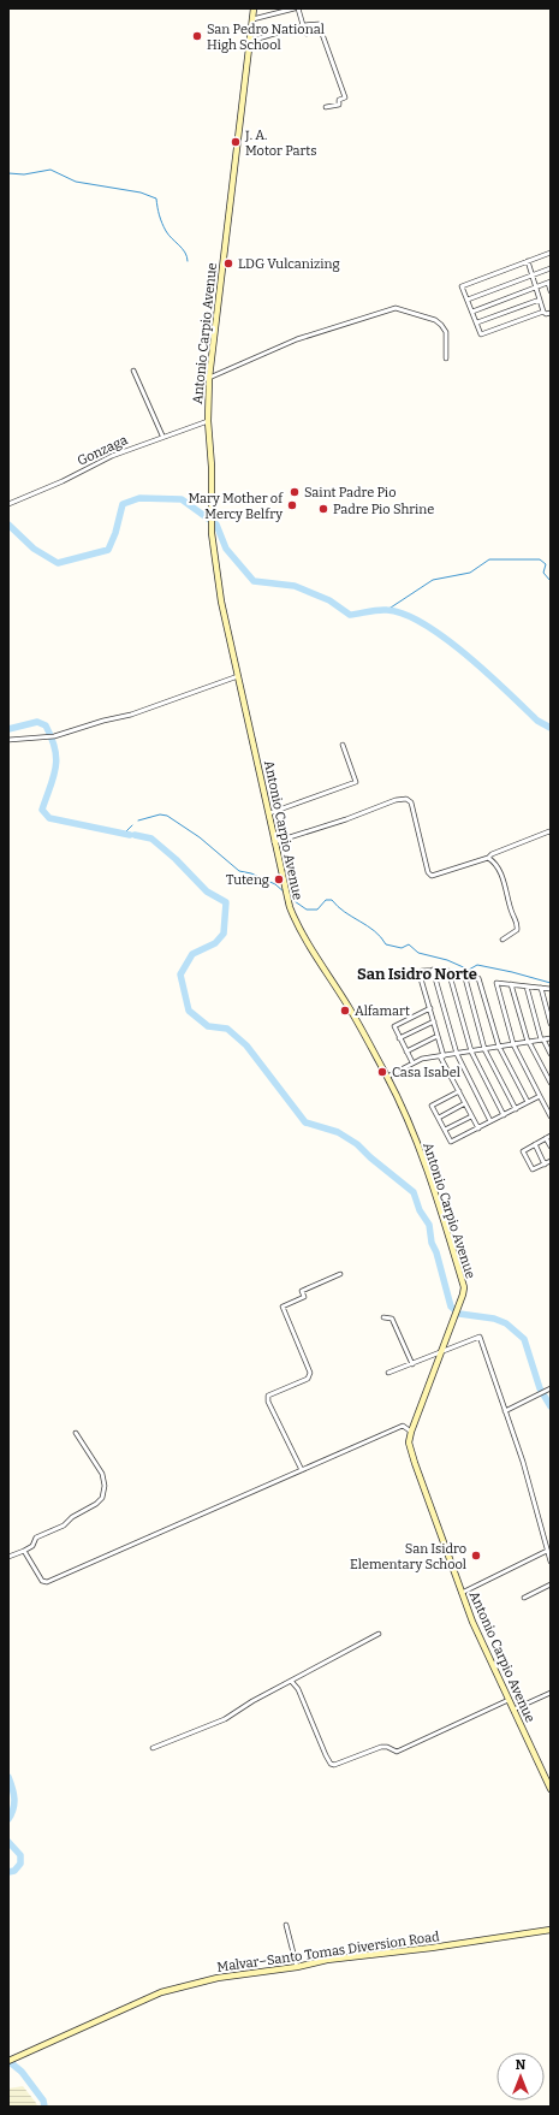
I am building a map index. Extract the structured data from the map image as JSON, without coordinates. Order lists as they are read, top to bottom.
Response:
{
  "streets": {
    "street": ["Antonio Carpio Avenue", "Gonzaga", "Malvar–Santo Tomas Diversion Road"]
  },
  "crossings": [
    ["Antonio Carpio Avenue", "Gonzaga"]
  ],
  "districts": ["San Isidro Norte"],
  "places": [
    "San Pedro National High School",
    "J. A. Motor Parts",
    "LDG Vulcanizing",
    "Saint Padre Pio",
    "Mary Mother of Mercy Belfry",
    "Padre Pio Shrine",
    "Tuteng",
    "Alfamart",
    "Casa Isabel",
    "San Isidro Elementary School"
  ],
  "north": "top"
}
